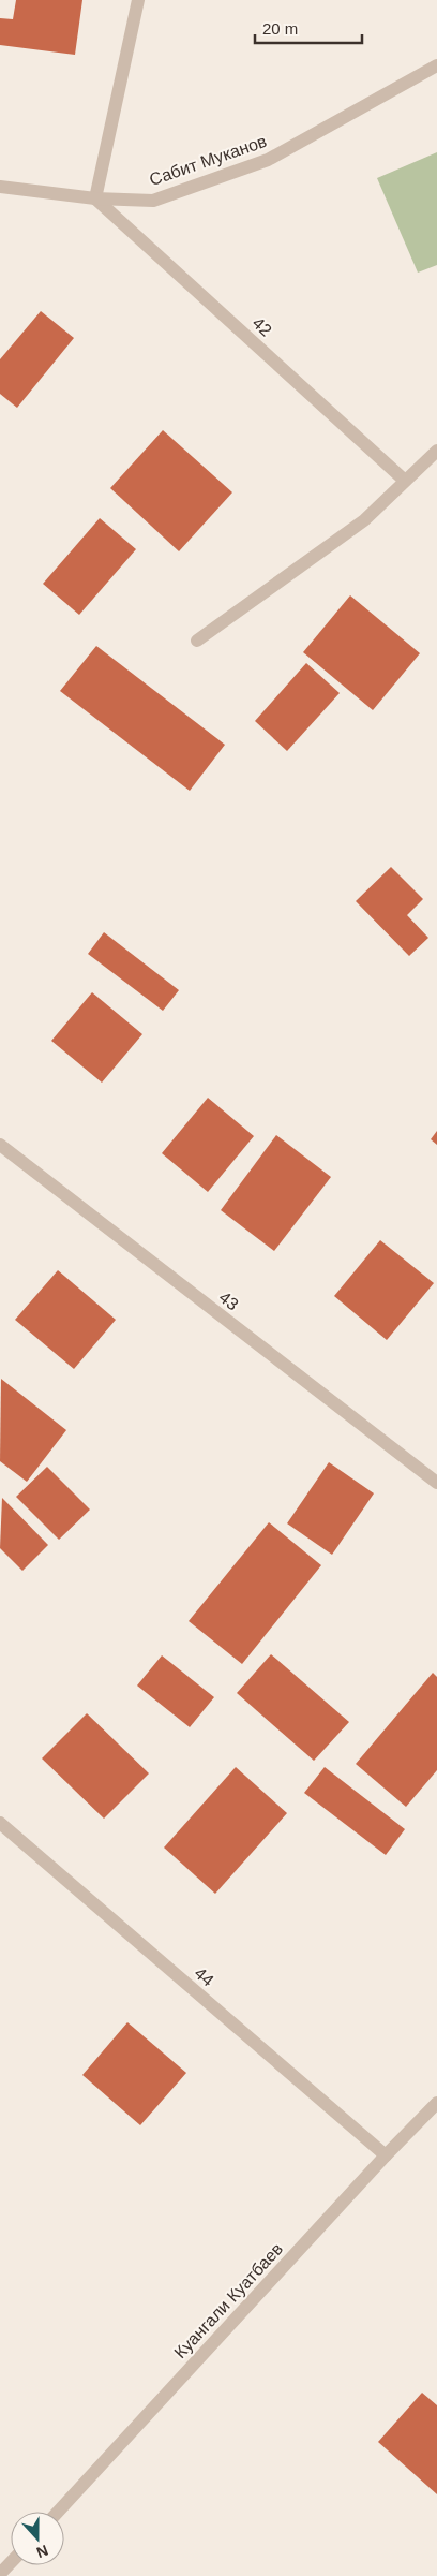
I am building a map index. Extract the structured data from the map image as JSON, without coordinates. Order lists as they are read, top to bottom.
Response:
{
  "streets": {
    "street": [
      "Сабит Муканов",
      "42",
      "43",
      "44",
      "Куангали Куатбаев"
    ]
  },
  "crossings": [
    ["Сабит Муканов", "42"],
    ["44", "Куангали Куатбаев"]
  ],
  "scale_bar": "20 m",
  "north": "bottom"
}
